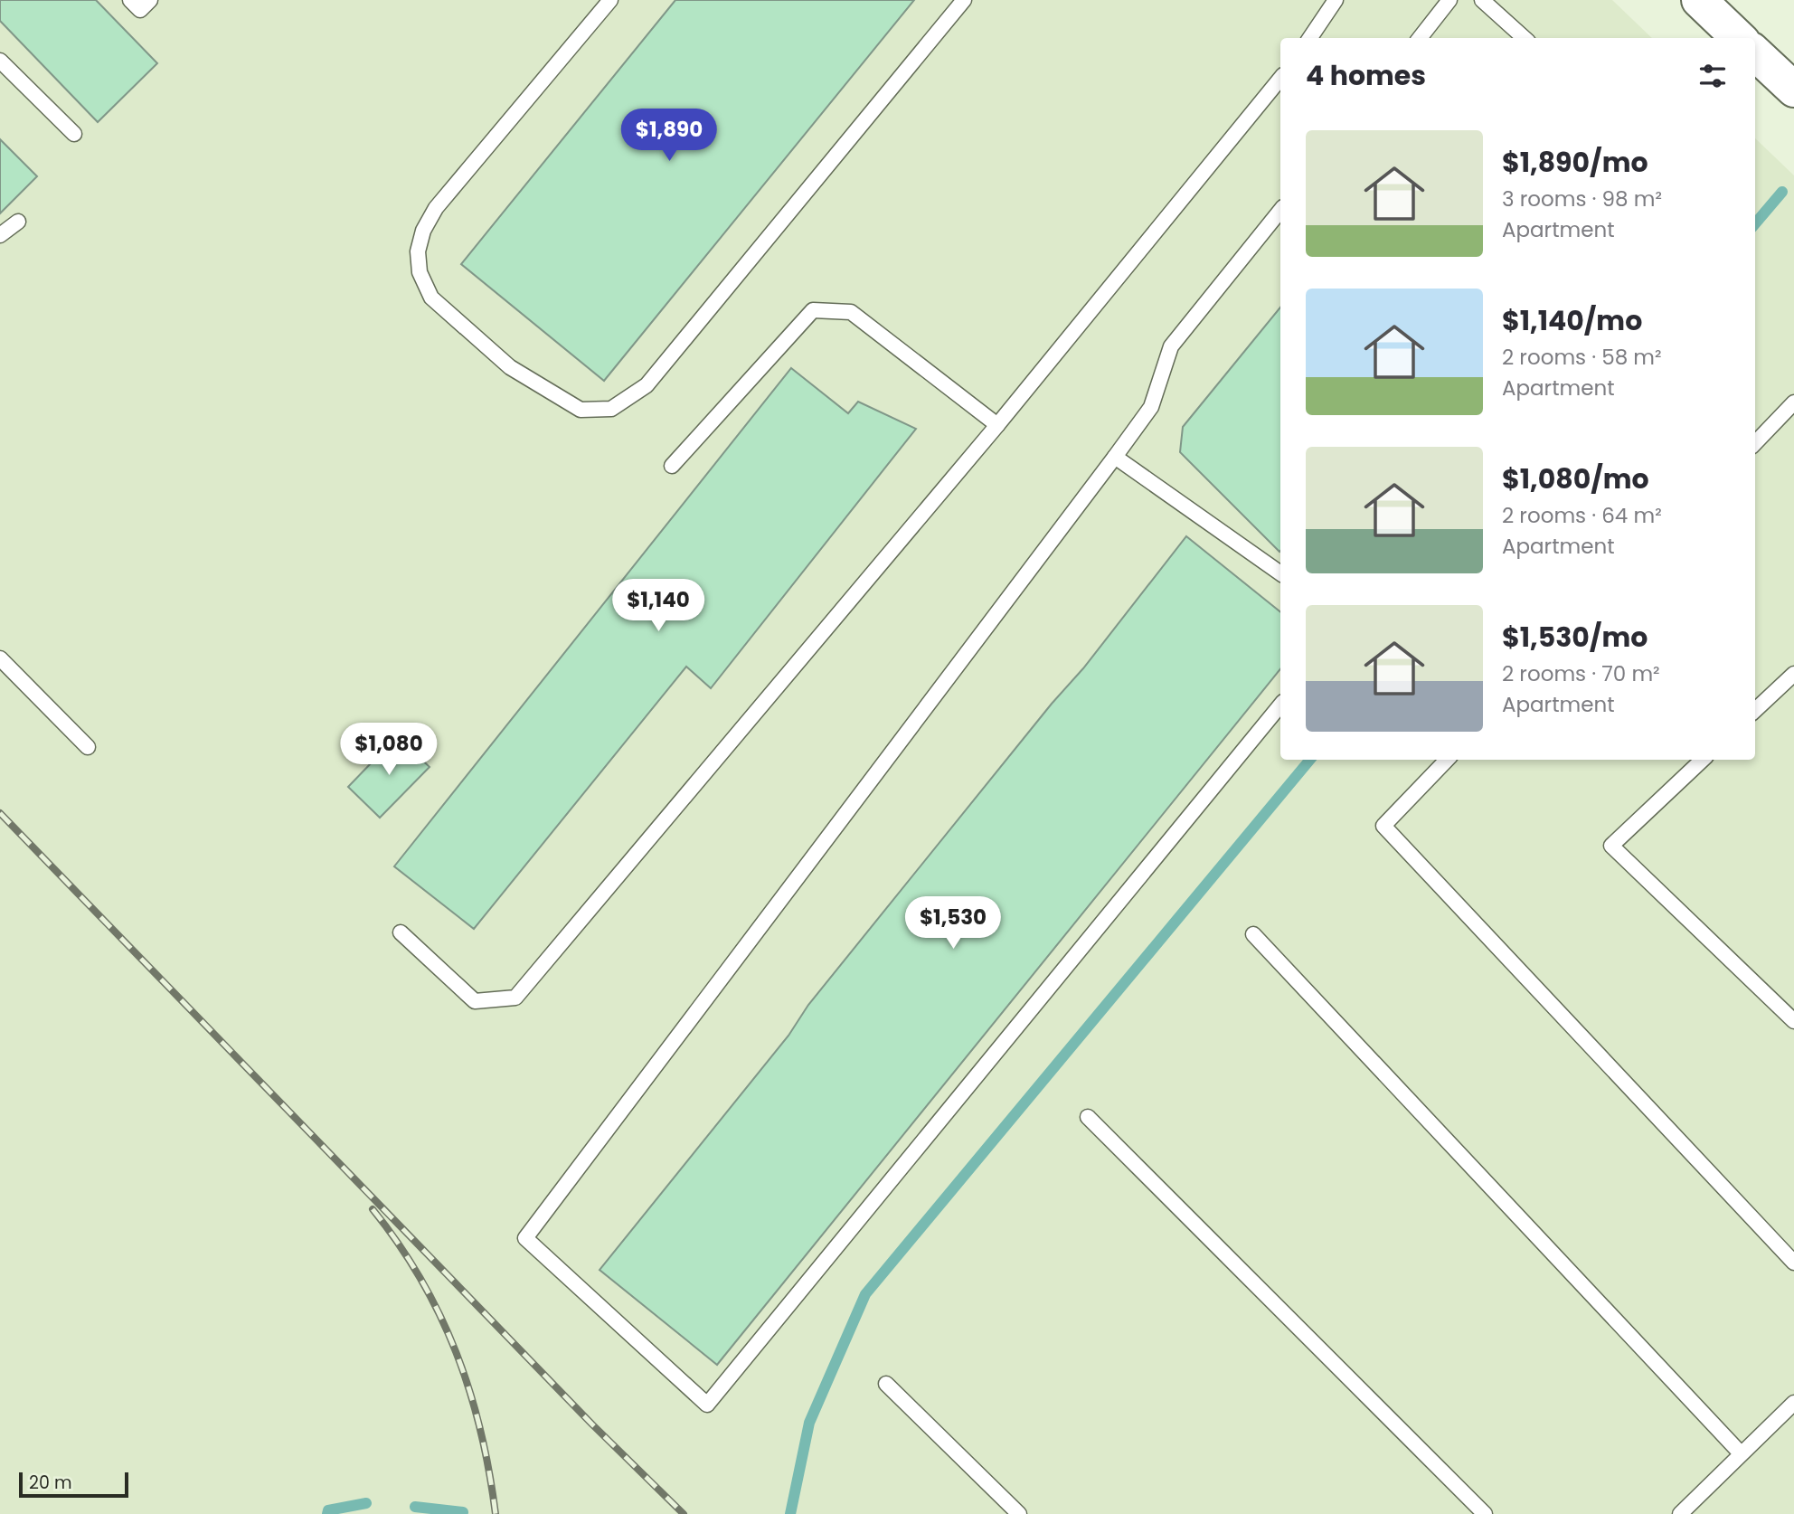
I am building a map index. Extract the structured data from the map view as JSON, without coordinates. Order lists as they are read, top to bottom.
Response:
{
  "scale_bar": "20 m",
  "page": {
    "heading": "4 homes",
    "price": [
      "$1,890",
      "$1,140",
      "$1,080",
      "$1,530"
    ],
    "list": [
      {
        "name": "$1,890/mo",
        "note": "3 rooms · 98 m² · Apartment"
      },
      {
        "name": "$1,140/mo",
        "note": "2 rooms · 58 m² · Apartment"
      },
      {
        "name": "$1,080/mo",
        "note": "2 rooms · 64 m² · Apartment"
      },
      {
        "name": "$1,530/mo",
        "note": "2 rooms · 70 m² · Apartment"
      }
    ],
    "scale": "20 m"
  }
}
